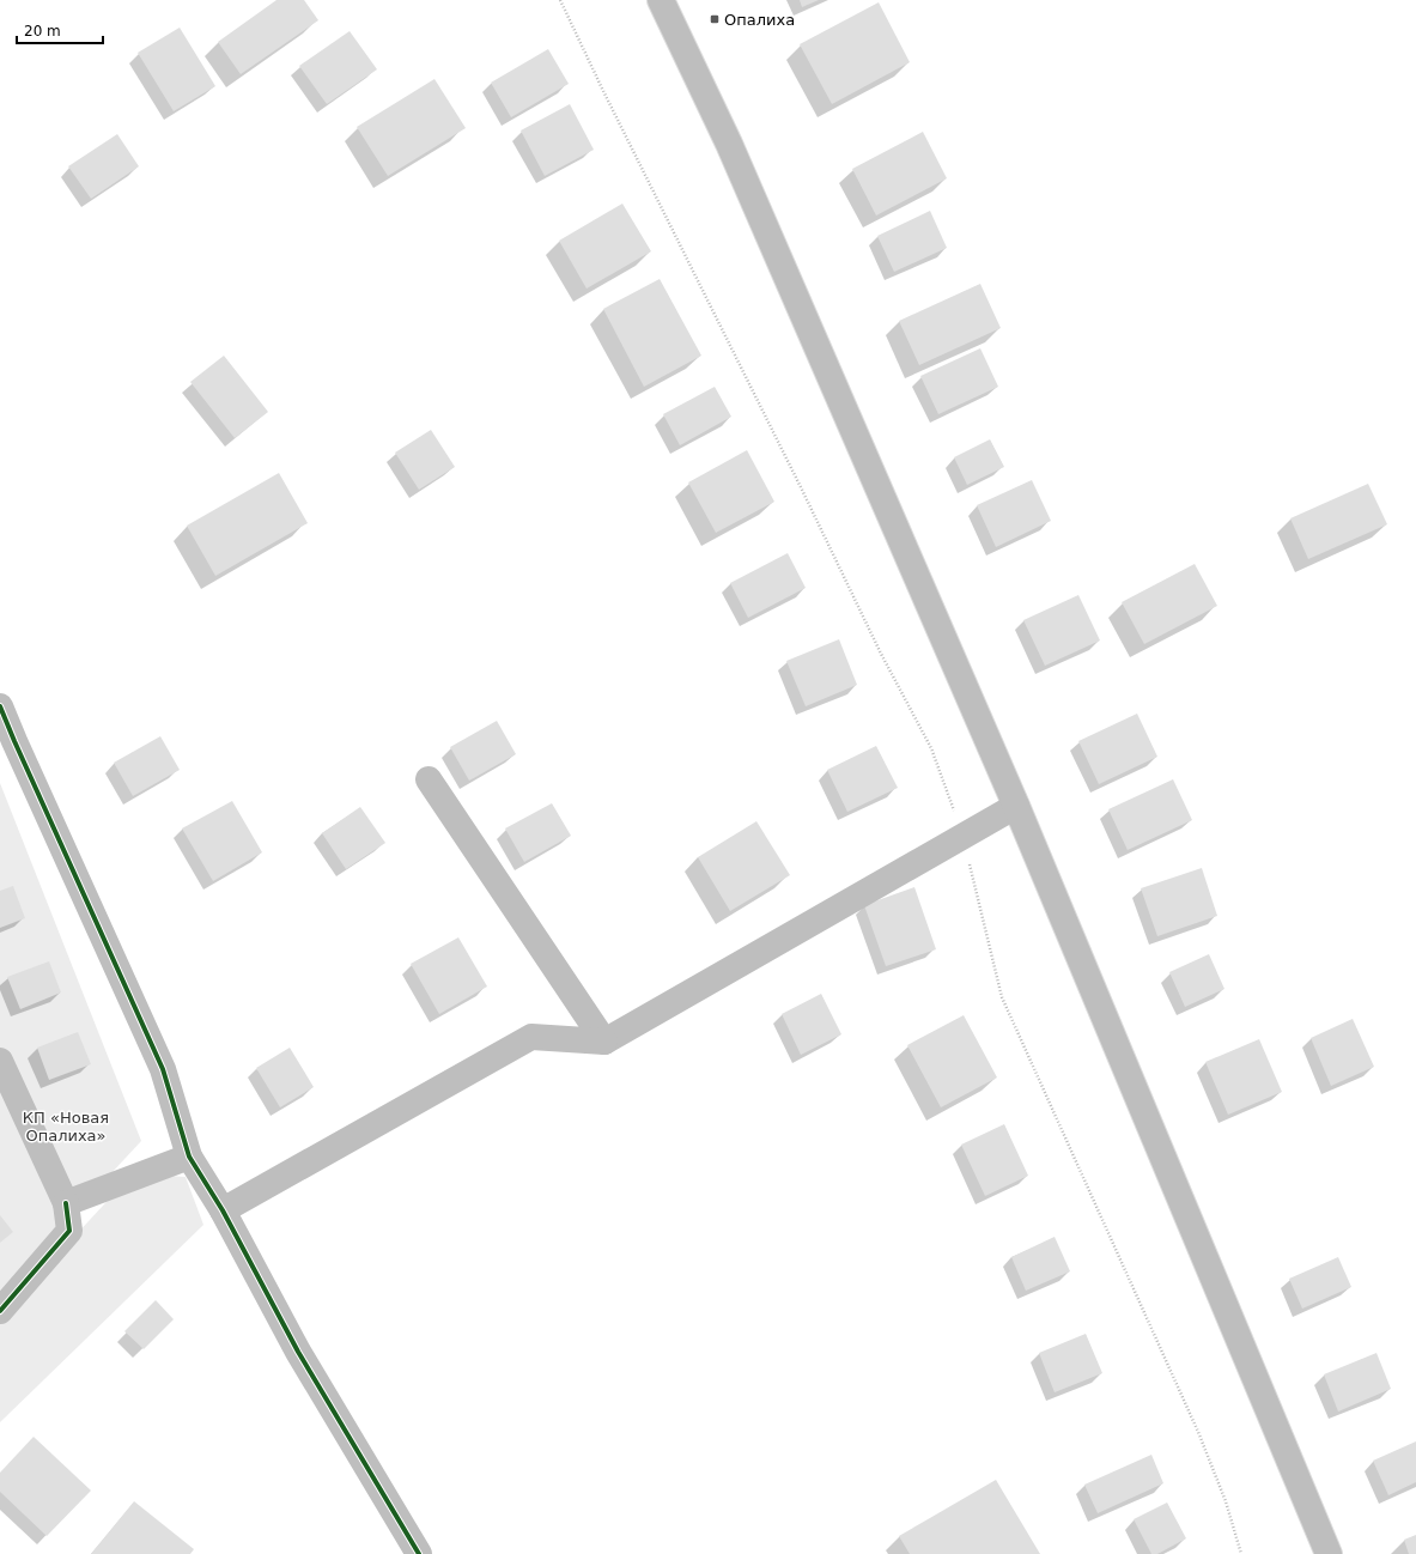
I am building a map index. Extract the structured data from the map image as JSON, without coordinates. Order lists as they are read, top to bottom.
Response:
{
  "parks": ["КП «Новая Опалиха»"],
  "places": {
    "transit": ["Опалиха"]
  },
  "scale_bar": "20 m"
}
